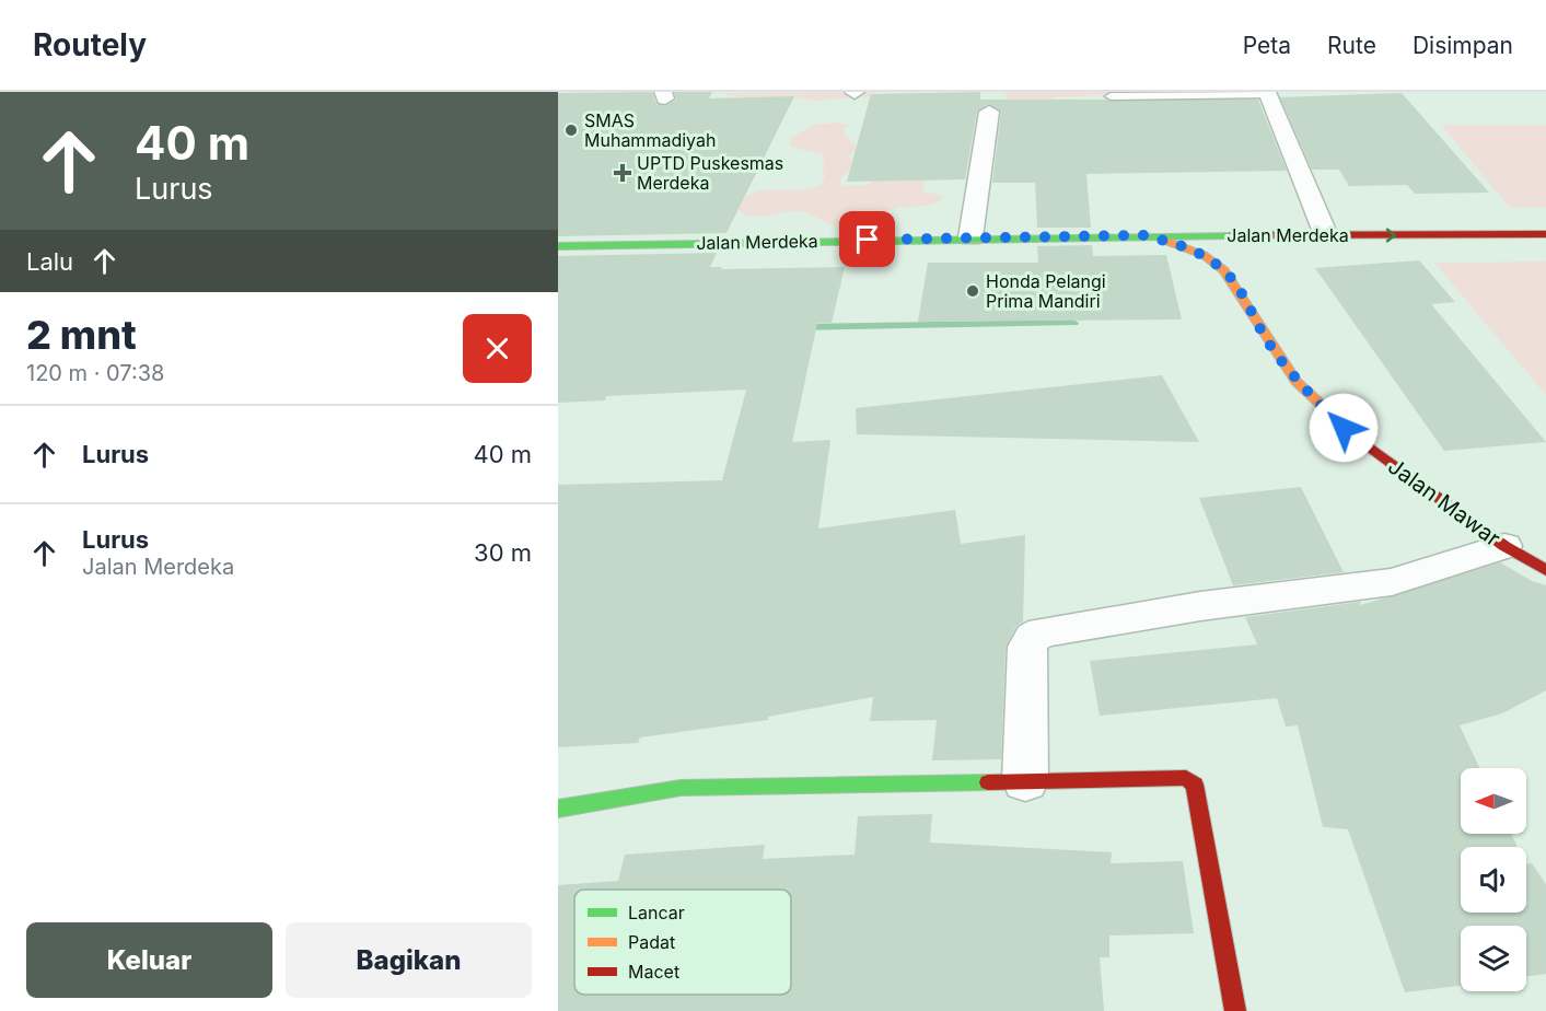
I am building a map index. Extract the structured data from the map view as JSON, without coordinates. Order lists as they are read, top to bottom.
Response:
{
  "streets": {
    "main road": ["Jalan Merdeka", "Jalan Mawar"]
  },
  "places": {
    "other": ["SMAS Muhammadiyah", "Honda Pelangi Prima Mandiri"],
    "health": ["UPTD Puskesmas Merdeka"]
  },
  "legend": ["Lancar", "Padat", "Macet"],
  "north": "left",
  "page": {
    "header": "Routely",
    "nav": ["Peta", "Rute", "Disimpan"],
    "turn": ["40 m", "Lurus"],
    "then": "Lalu",
    "heading": ["2 mnt", "120 m · 07:38"],
    "list": [
      {
        "name": "Lurus",
        "value": "40 m"
      },
      {
        "name": "Lurus",
        "note": "Jalan Merdeka",
        "value": "30 m"
      }
    ],
    "buttons": ["Keluar", "Bagikan"]
  }
}
